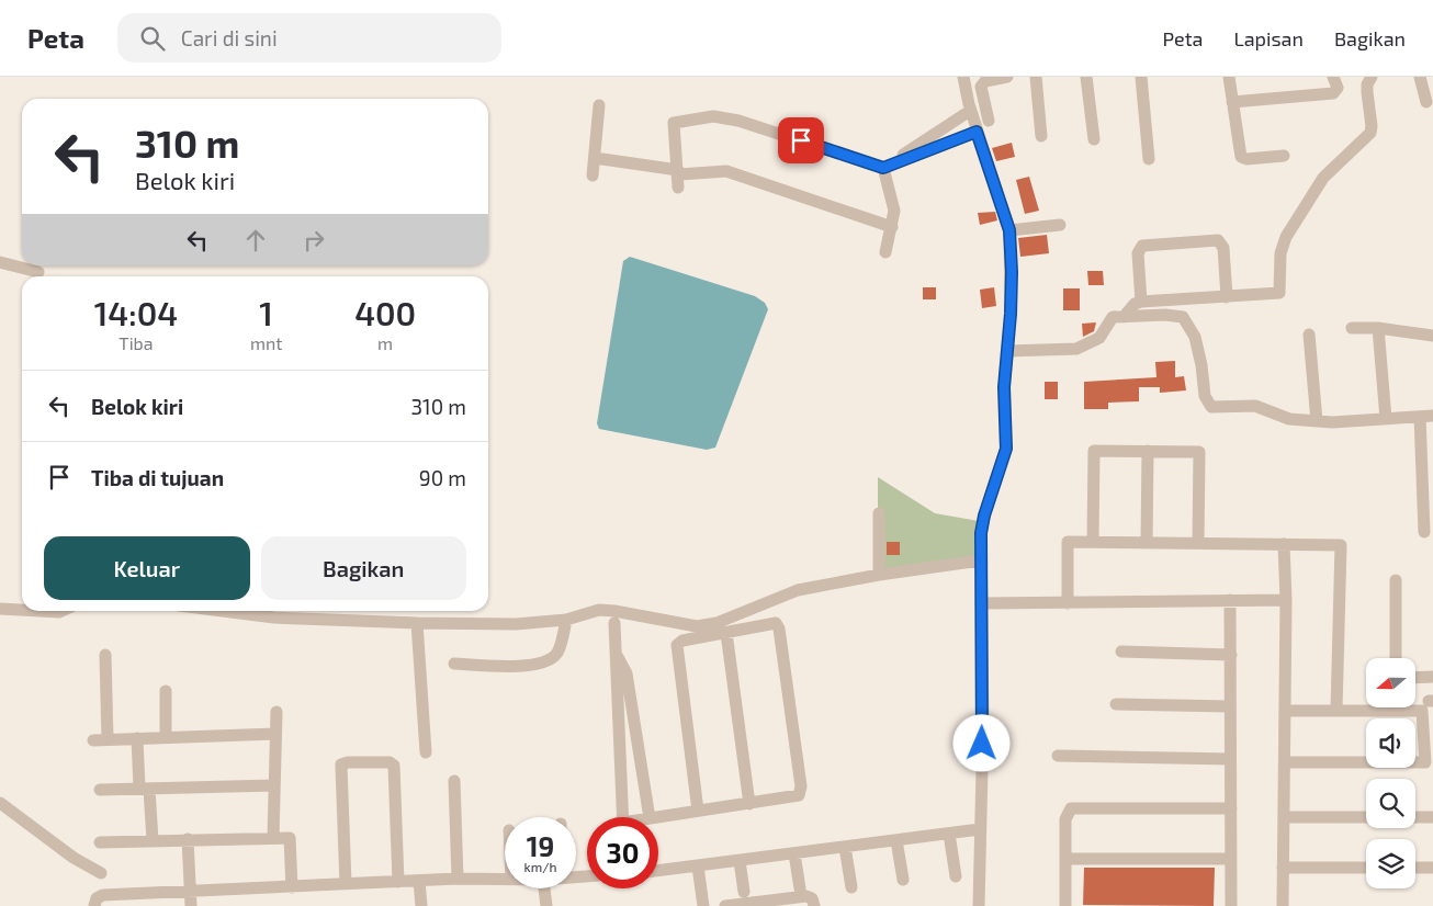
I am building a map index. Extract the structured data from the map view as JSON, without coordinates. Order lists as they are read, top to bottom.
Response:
{
  "north": "left",
  "page": {
    "header": "Peta",
    "search": "Cari di sini",
    "nav": ["Peta", "Lapisan", "Bagikan"],
    "turn": ["310 m", "Belok kiri"],
    "eta": [
      "14:04",
      "Tiba",
      "1",
      "mnt",
      "400",
      "m"
    ],
    "list": [
      {
        "name": "Belok kiri",
        "value": "310 m"
      },
      {
        "name": "Tiba di tujuan",
        "value": "90 m"
      }
    ],
    "buttons": ["Keluar", "Bagikan"],
    "speed": "19 km/h",
    "limit": "30"
  }
}
